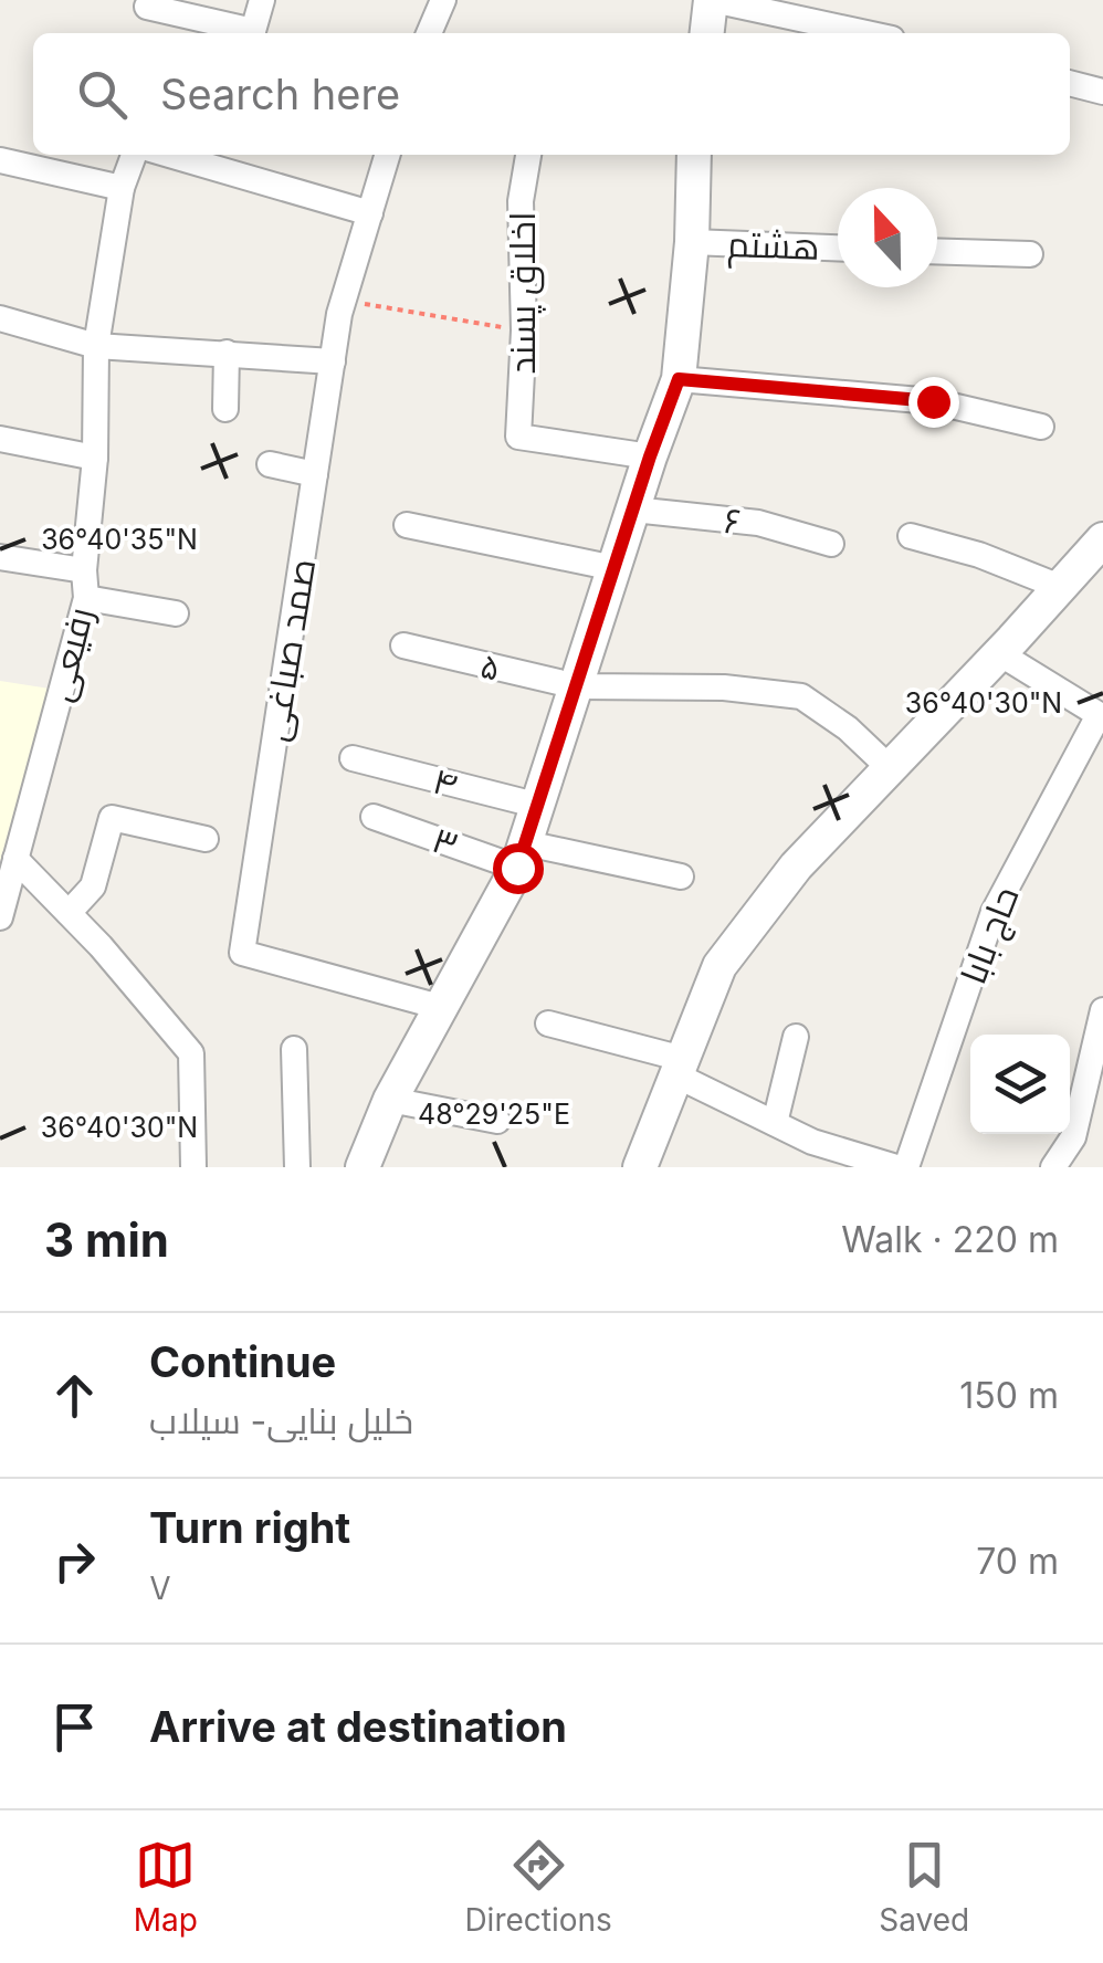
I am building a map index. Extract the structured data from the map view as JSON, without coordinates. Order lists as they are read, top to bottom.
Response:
{
  "streets": {
    "street": [
      "هشتم",
      "اخلاق پسند",
      "۶",
      "صمد صباغی",
      "رفیعی",
      "۵",
      "۴",
      "۳",
      "حاج بابا"
    ]
  },
  "north": "top",
  "page": {
    "search": "Search here",
    "heading": ["3 min", "Walk · 220 m"],
    "list": [
      ["Continue", "خلیل بنایی- سیلاب", "150 m"],
      ["Turn right", "۷", "70 m"],
      "Arrive at destination"
    ],
    "nav": ["Map", "Directions", "Saved"]
  },
  "coordinates": ["36°40'35\"N", "36°40'30\"N", "48°29'25\"E"]
}
